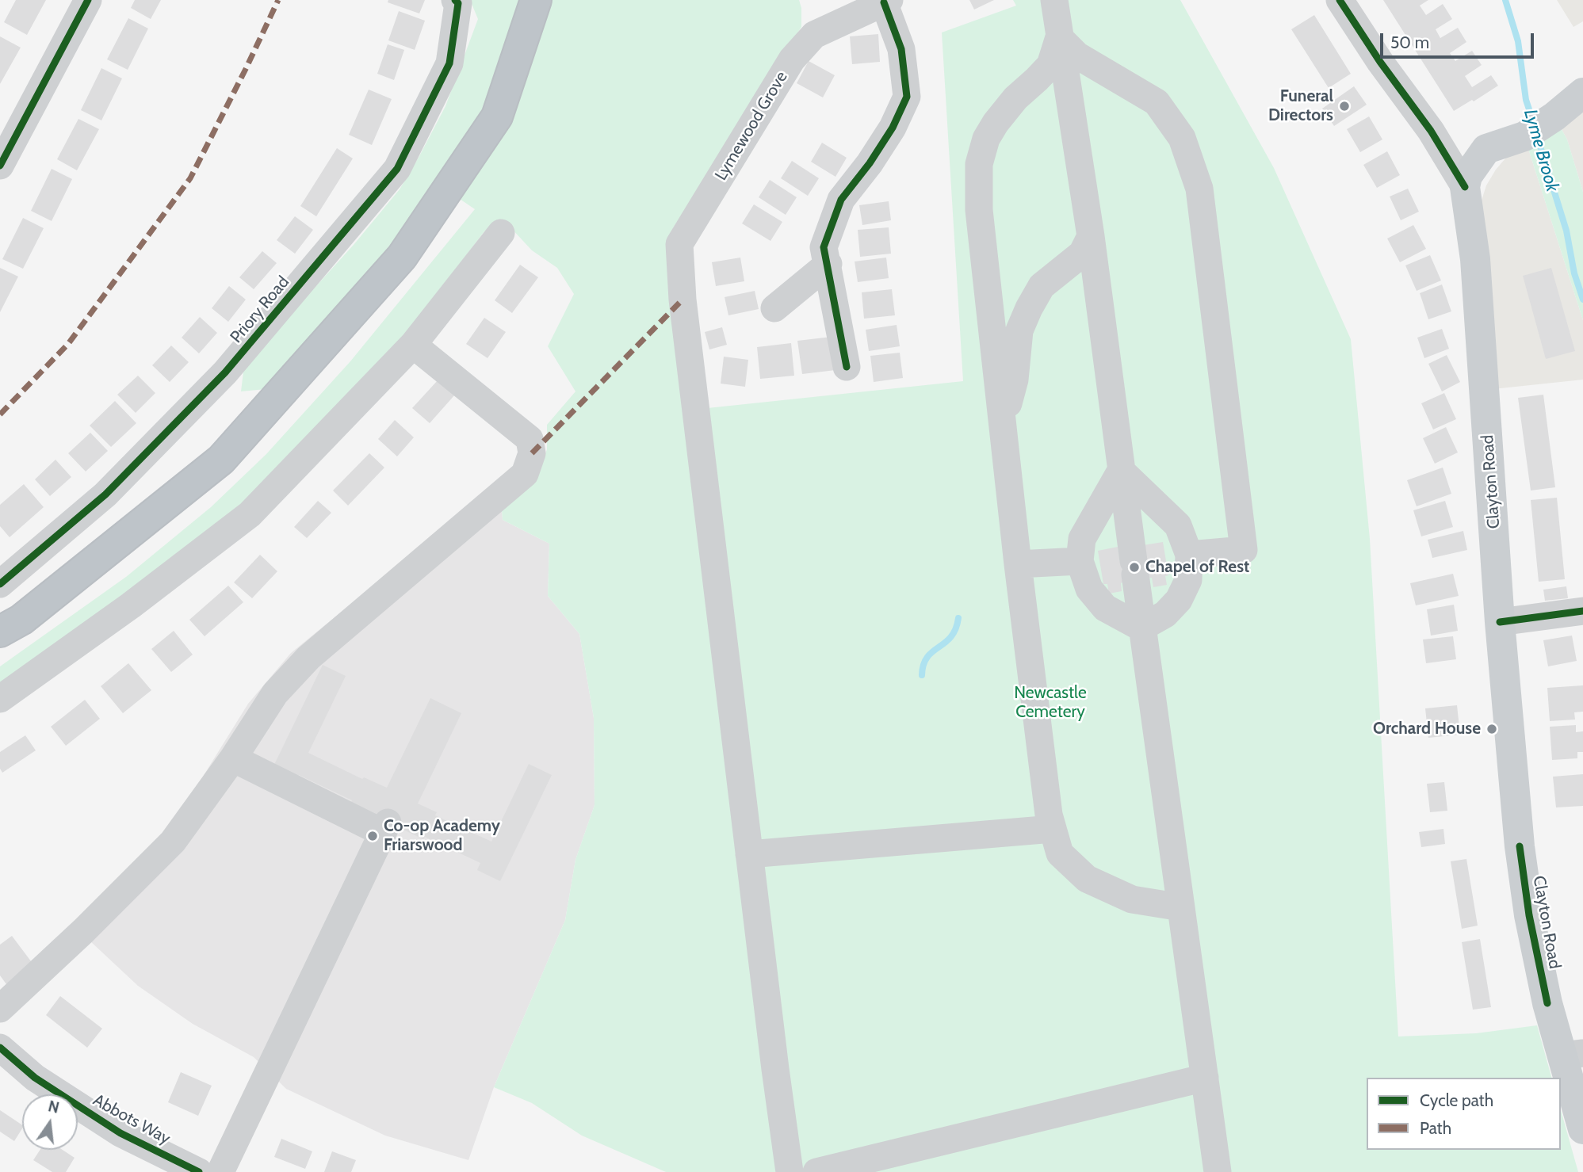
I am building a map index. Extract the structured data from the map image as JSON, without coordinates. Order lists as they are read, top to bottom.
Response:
{
  "streets": {
    "main road": ["Clayton Road"],
    "street": ["Lymewood Grove", "Priory Road", "Abbots Way"]
  },
  "water": ["Lyme Brook"],
  "parks": ["Newcastle Cemetery"],
  "places": [
    "Funeral Directors",
    "Chapel of Rest",
    "Orchard House",
    "Co-op Academy Friarswood"
  ],
  "legend": ["Cycle path", "Path"],
  "scale_bar": "50 m",
  "north": "top"
}
